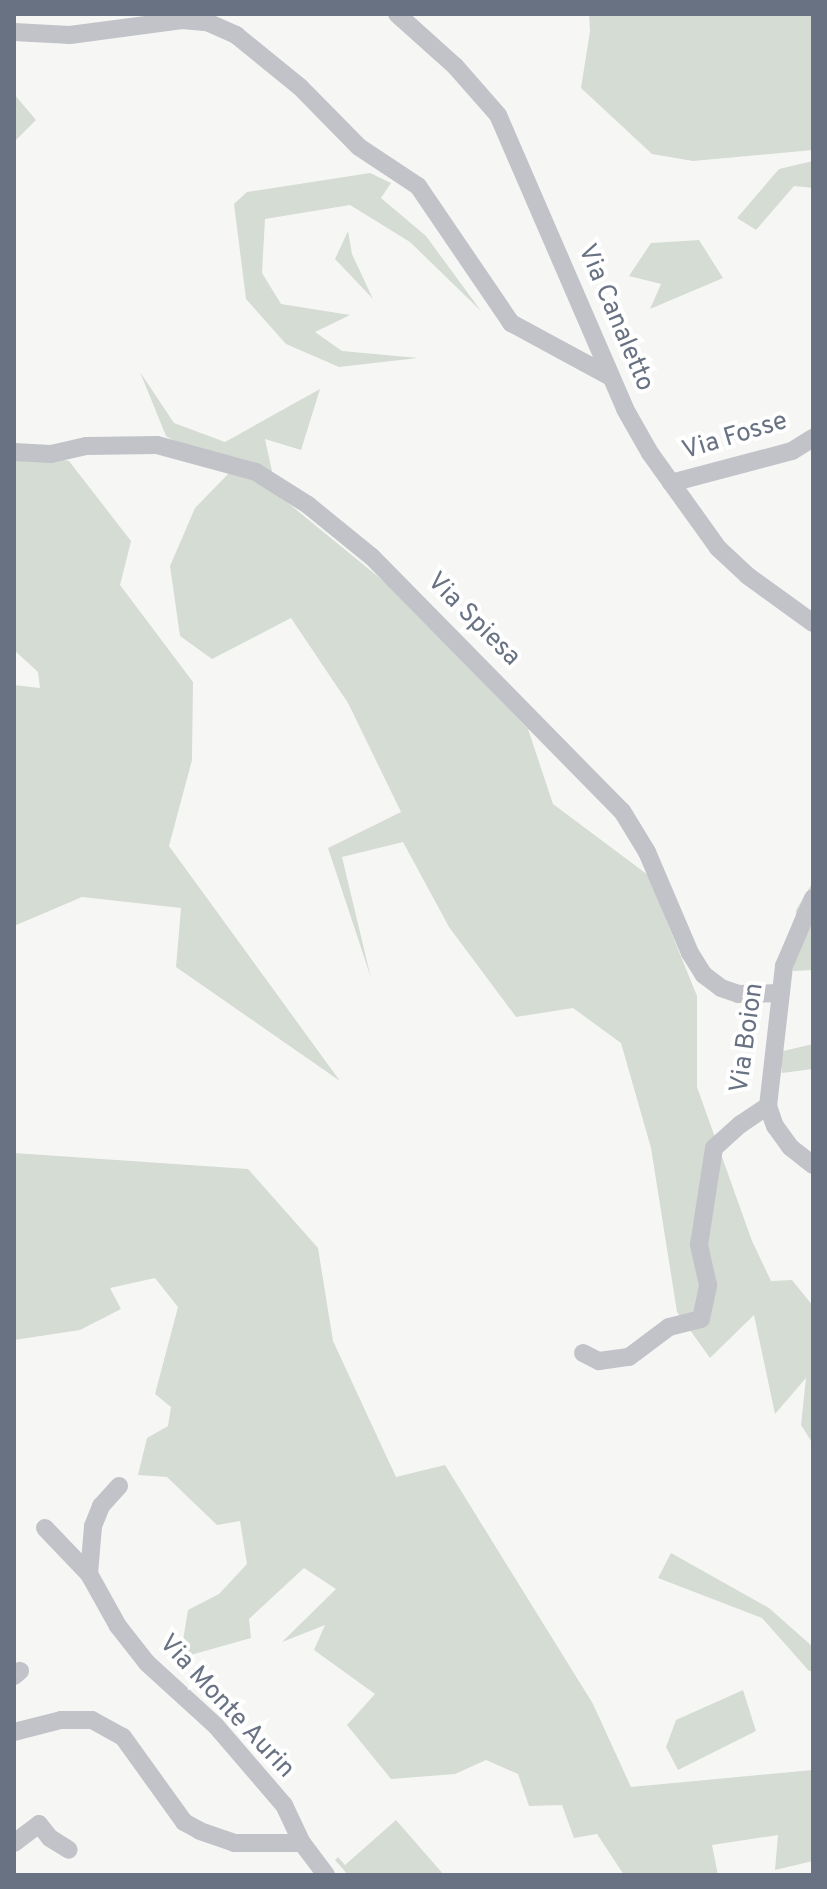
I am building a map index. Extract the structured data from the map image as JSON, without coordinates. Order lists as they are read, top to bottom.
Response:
{
  "streets": {
    "street": [
      "Via Canaletto",
      "Via Fosse",
      "Via Spiesa",
      "Via Boion",
      "Via Monte Aurin"
    ]
  },
  "crossings": [
    ["Via Canaletto", "Via Fosse"],
    ["Via Spiesa", "Via Boion"]
  ]
}
